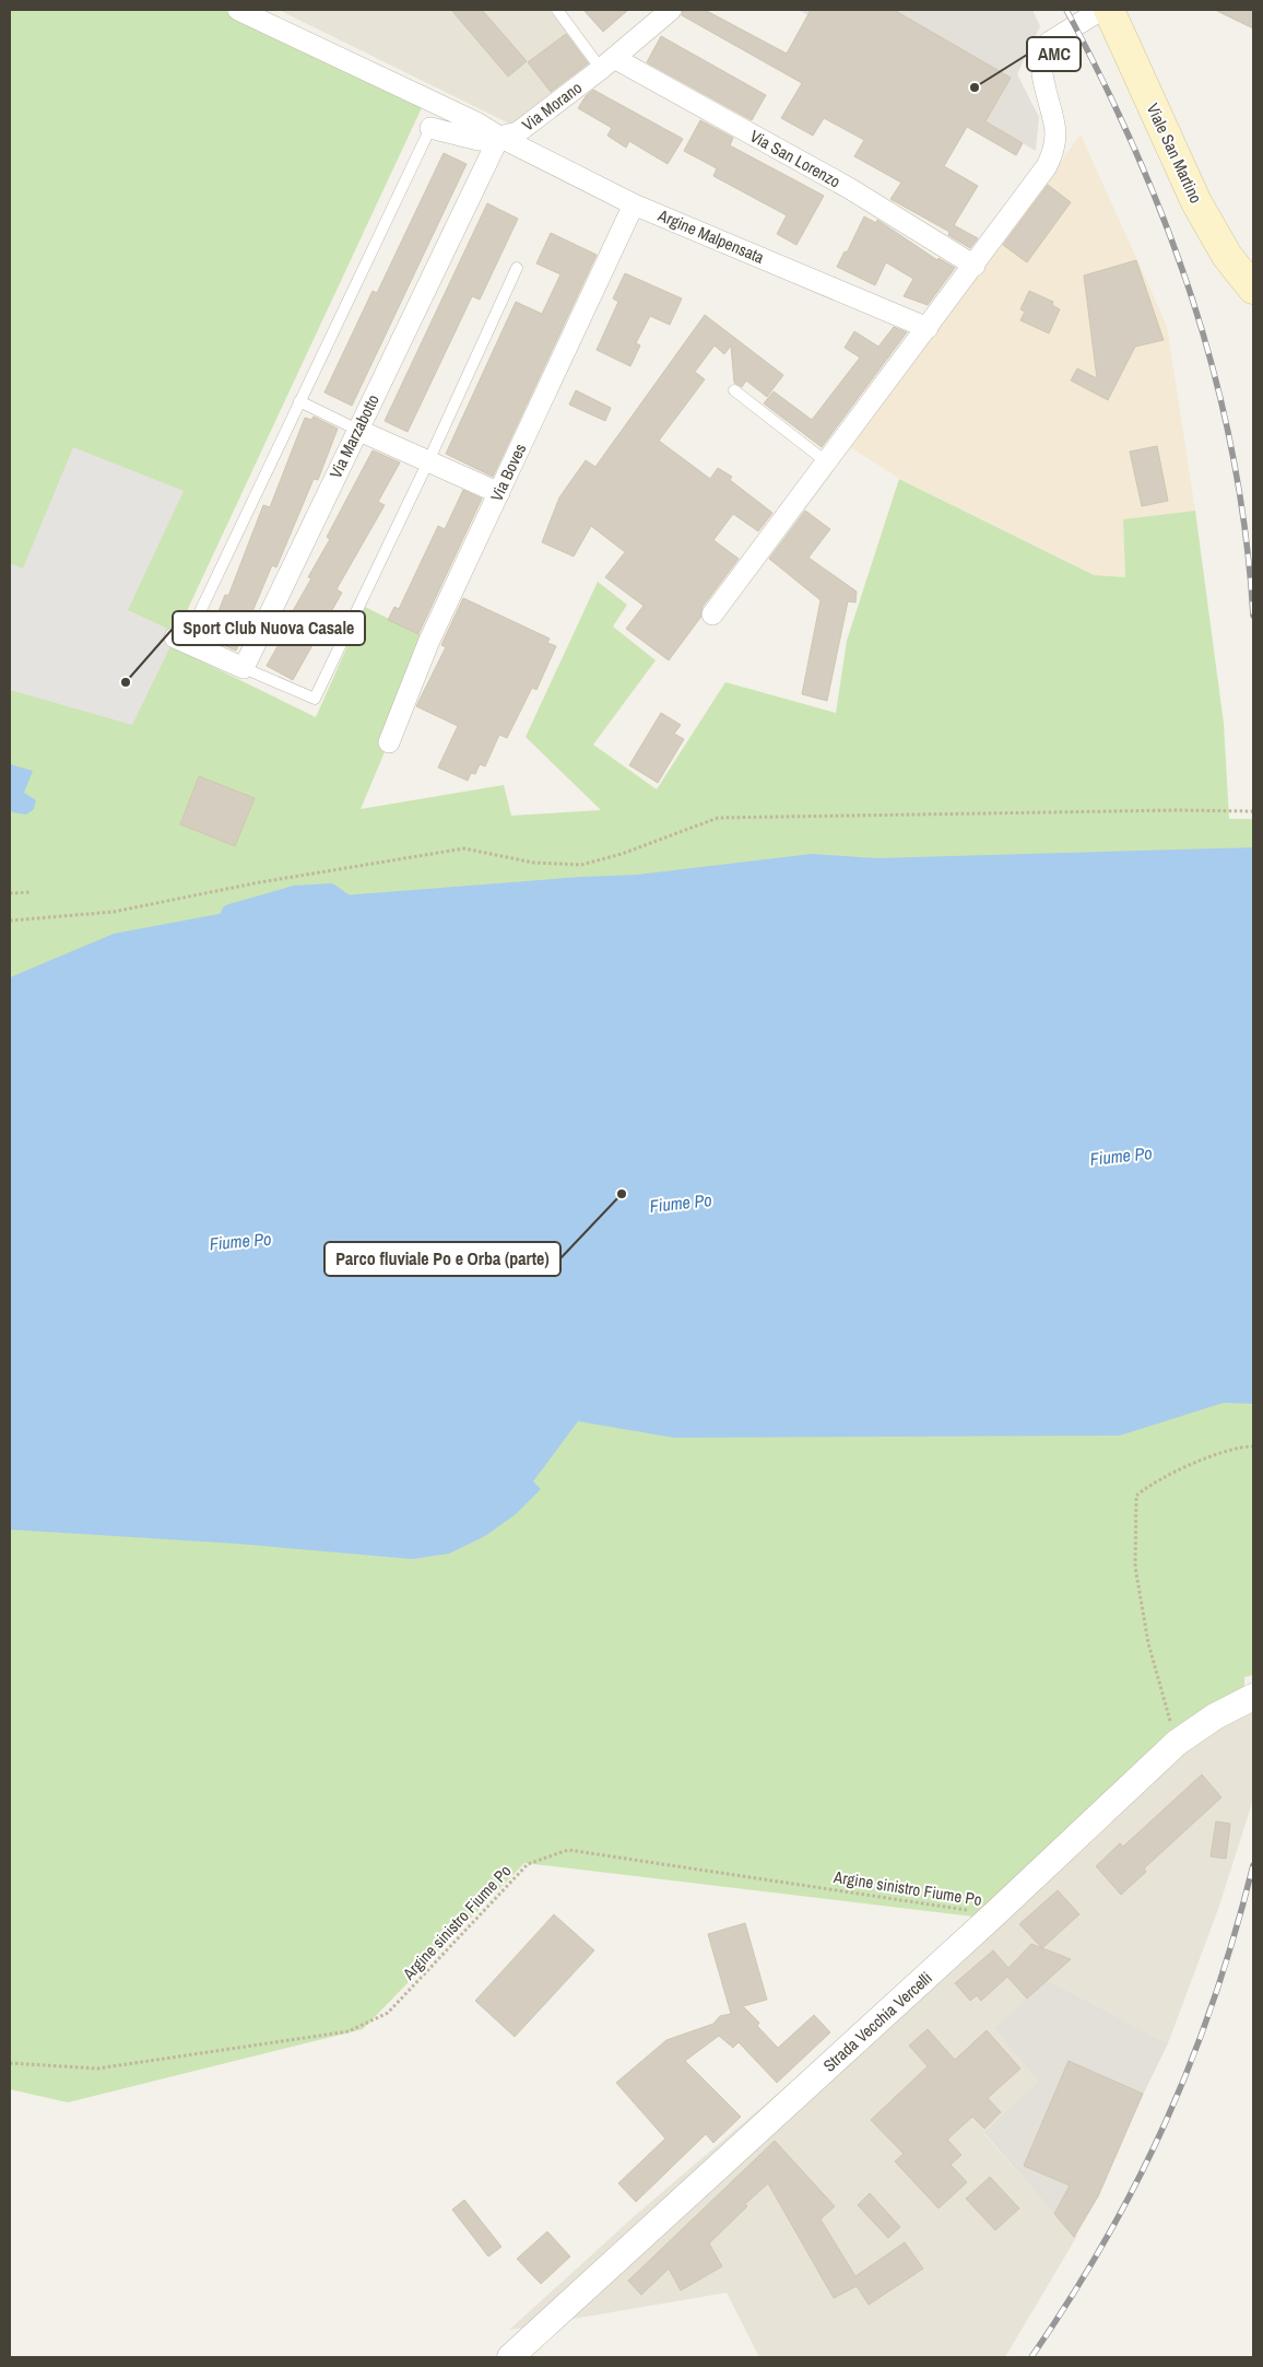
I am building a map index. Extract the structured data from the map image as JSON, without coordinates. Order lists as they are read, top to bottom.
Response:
{
  "streets": {
    "main road": ["Viale San Martino"],
    "street": [
      "Via Morano",
      "Via San Lorenzo",
      "Argine Malpensata",
      "Via Marzabotto",
      "Via Boves",
      "Strada Vecchia Vercelli"
    ],
    "path": ["Argine sinistro Fiume Po"]
  },
  "crossings": [
    ["Via Morano", "Via San Lorenzo"],
    ["Via Morano", "Argine Malpensata"],
    ["Via Morano", "Via Marzabotto"],
    ["Argine Malpensata", "Via Marzabotto"],
    ["Argine Malpensata", "Via Boves"],
    ["Argine sinistro Fiume Po", "Strada Vecchia Vercelli"]
  ],
  "water": ["Fiume Po"],
  "places": ["AMC", "Sport Club Nuova Casale", "Parco fluviale Po e Orba (parte)"]
}
